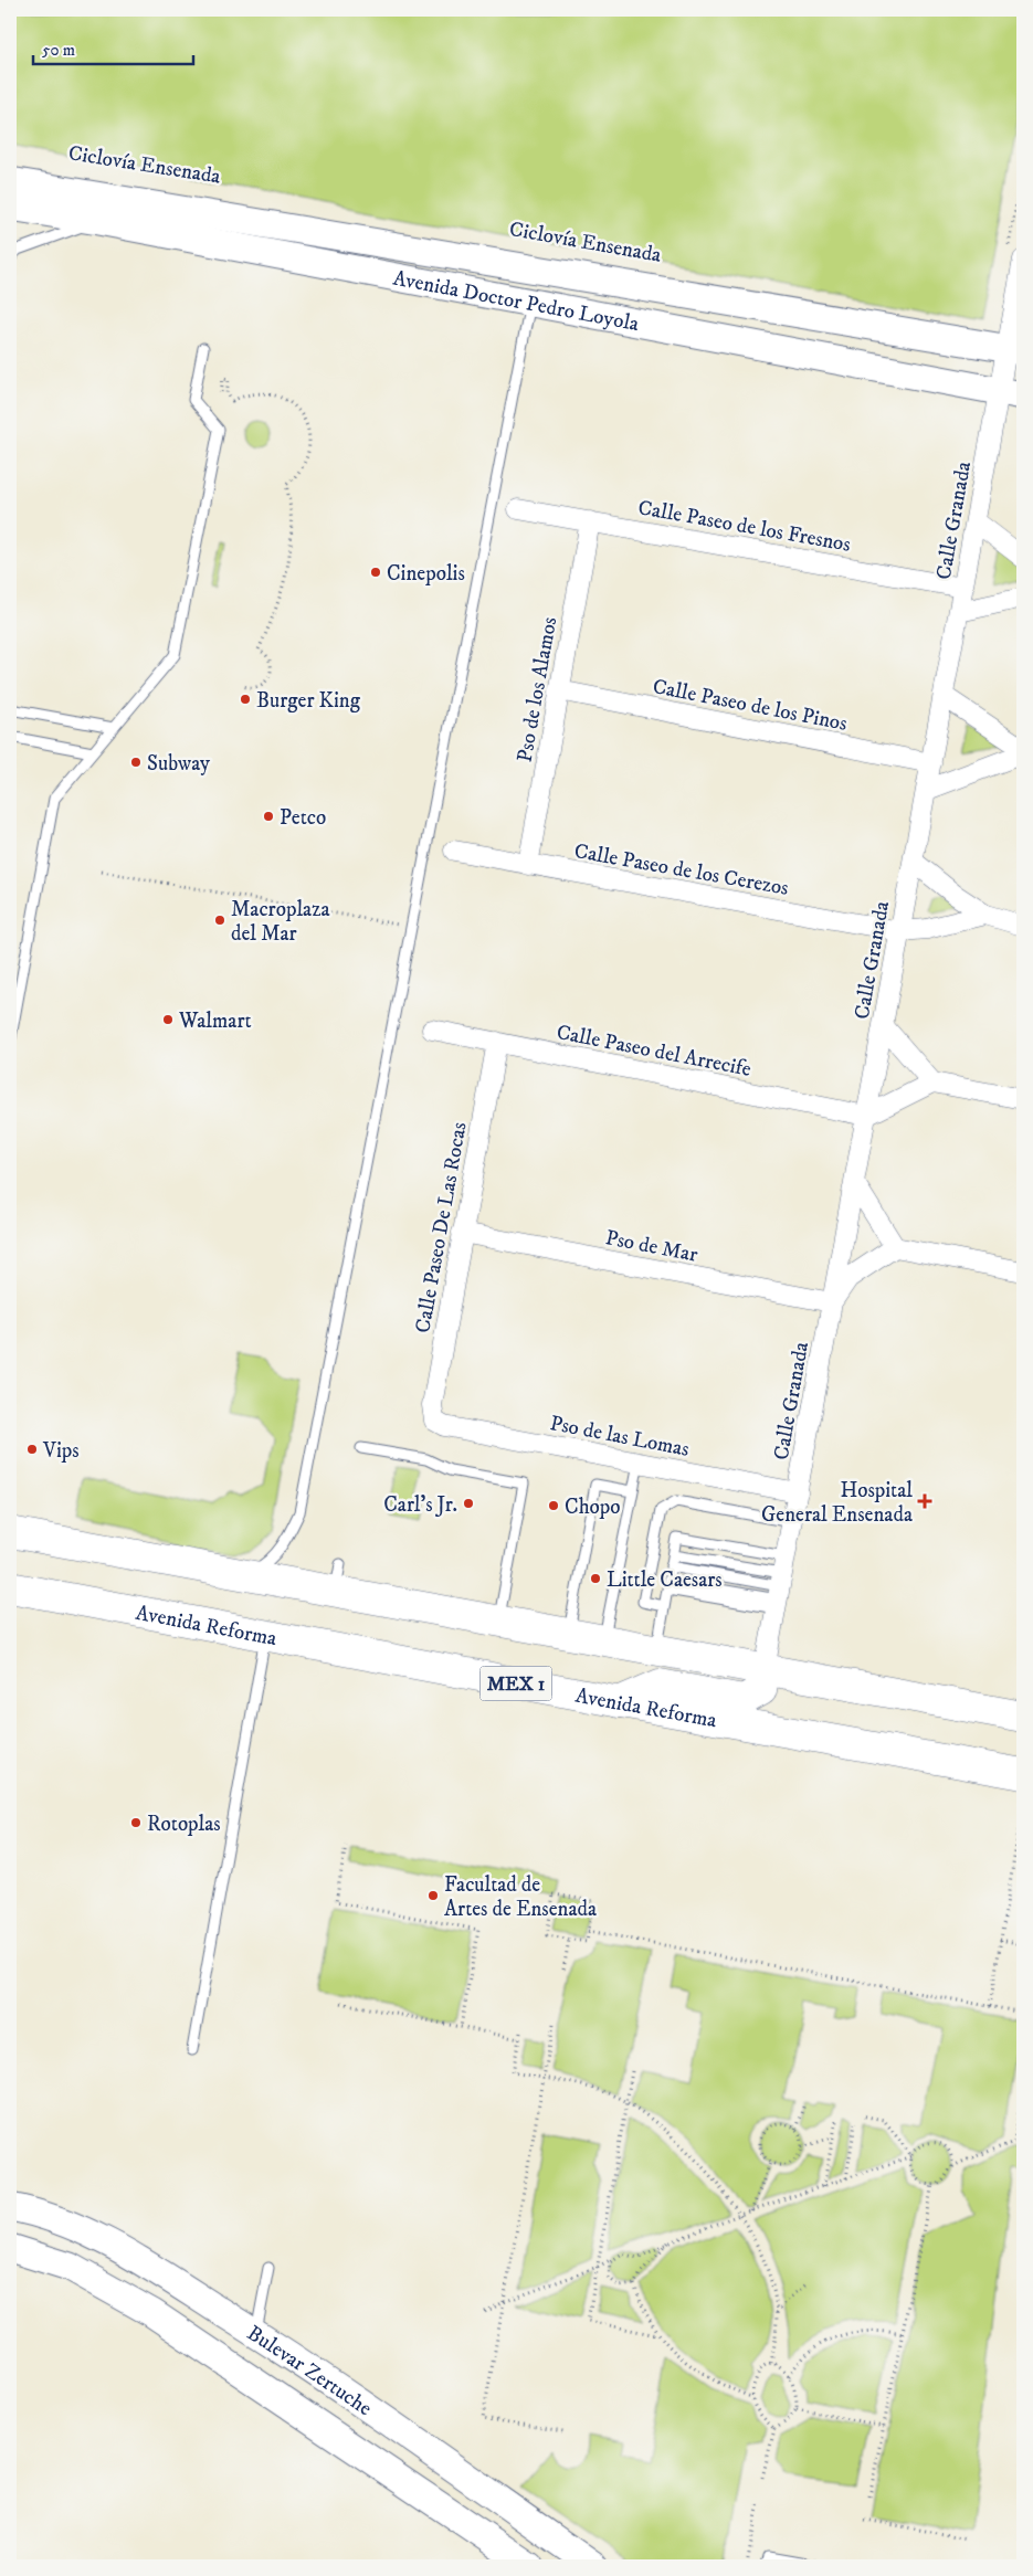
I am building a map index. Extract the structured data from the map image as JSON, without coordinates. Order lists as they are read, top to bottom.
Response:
{
  "streets": {
    "highway": ["Avenida Reforma", "MEX 1"],
    "main road": ["Avenida Doctor Pedro Loyola", "Bulevar Zertuche"],
    "street": [
      "Calle Granada",
      "Calle Paseo de los Fresnos",
      "Pso de los Alamos",
      "Calle Paseo de los Pinos",
      "Calle Paseo de los Cerezos",
      "Calle Paseo del Arrecife",
      "Calle Paseo De Las Rocas",
      "Pso de Mar",
      "Pso de las Lomas"
    ]
  },
  "crossings": [
    ["Avenida Doctor Pedro Loyola", "Calle Granada"],
    ["Calle Granada", "Calle Paseo de los Fresnos"],
    ["Calle Granada", "Calle Paseo de los Pinos"],
    ["Calle Granada", "Calle Paseo de los Cerezos"],
    ["Calle Granada", "Calle Paseo del Arrecife"],
    ["Calle Granada", "Pso de Mar"],
    ["Calle Granada", "Pso de las Lomas"],
    ["Calle Paseo de los Fresnos", "Pso de los Alamos"],
    ["Pso de los Alamos", "Calle Paseo de los Pinos"],
    ["Pso de los Alamos", "Calle Paseo de los Cerezos"],
    ["Calle Paseo del Arrecife", "Calle Paseo De Las Rocas"],
    ["Calle Paseo De Las Rocas", "Pso de Mar"],
    ["Calle Paseo De Las Rocas", "Pso de las Lomas"]
  ],
  "places": {
    "other": [
      "Cinepolis",
      "Burger King",
      "Subway",
      "Petco",
      "Macroplaza del Mar",
      "Walmart",
      "Vips",
      "Carl's Jr.",
      "Chopo",
      "Little Caesars",
      "Rotoplas",
      "Facultad de Artes de Ensenada"
    ],
    "health": ["Hospital General Ensenada"]
  },
  "scale_bar": "50 m"
}
